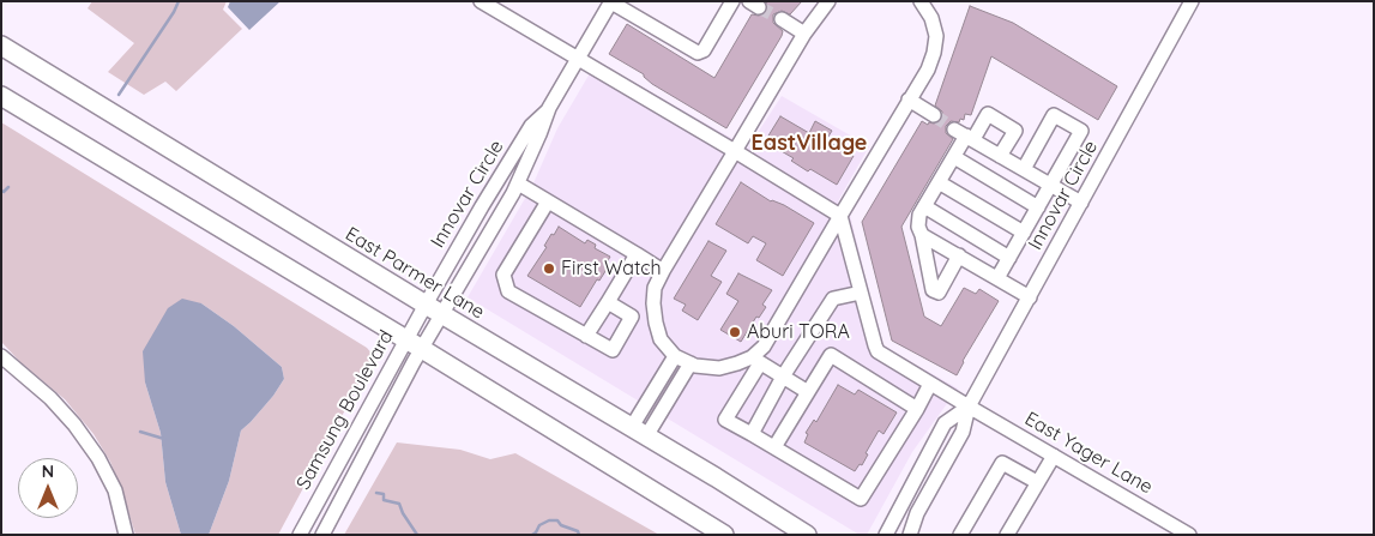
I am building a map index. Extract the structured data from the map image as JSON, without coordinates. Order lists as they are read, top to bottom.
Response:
{
  "streets": {
    "main road": ["East Parmer Lane"],
    "street": ["Innovar Circle", "Samsung Boulevard", "East Yager Lane"]
  },
  "crossings": [
    ["Innovar Circle", "East Parmer Lane"],
    ["Innovar Circle", "Samsung Boulevard"],
    ["Innovar Circle", "East Yager Lane"],
    ["East Parmer Lane", "Samsung Boulevard"]
  ],
  "districts": ["EastVillage"],
  "places": ["First Watch", "Aburi TORA"],
  "north": "top"
}
